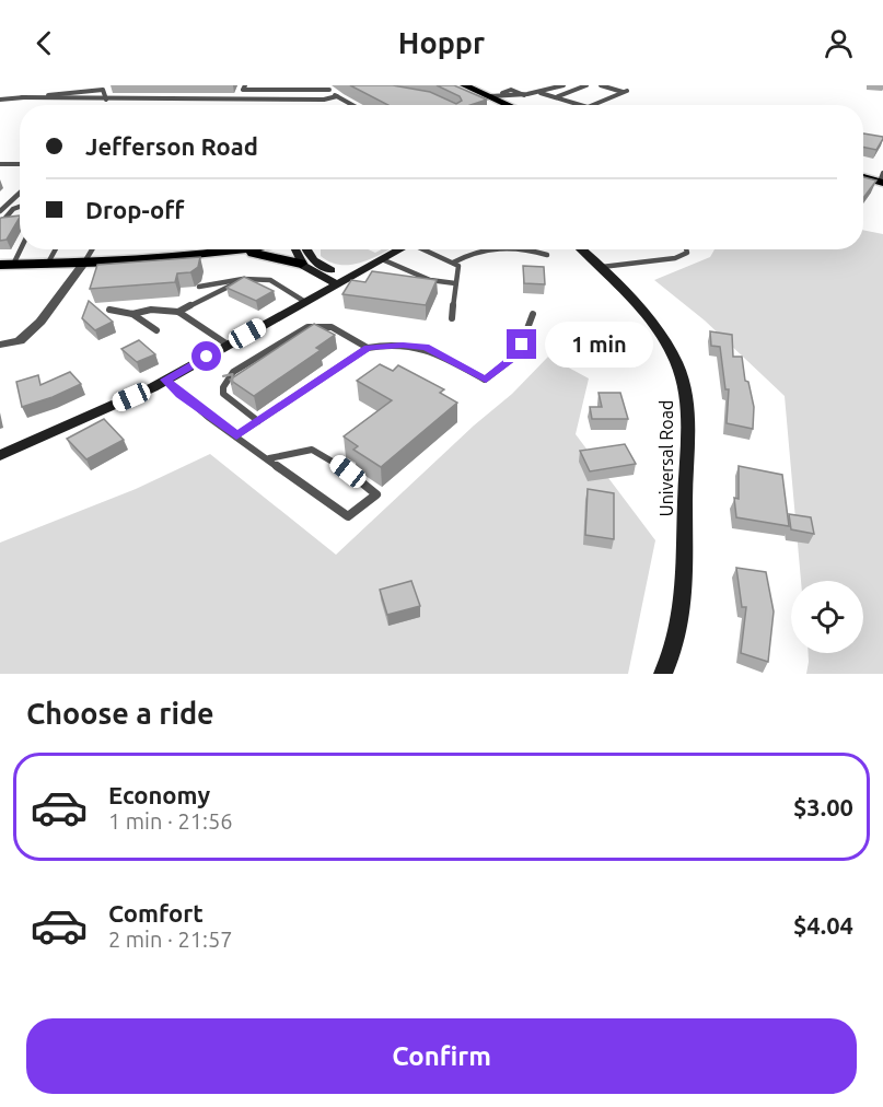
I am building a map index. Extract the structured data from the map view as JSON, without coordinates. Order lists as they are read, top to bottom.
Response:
{
  "streets": {
    "street": ["Universal Road"]
  },
  "page": {
    "header": "Hoppr",
    "banner": ["Jefferson Road", "Drop-off"],
    "bubble": "1 min",
    "heading": "Choose a ride",
    "list": [
      {
        "name": "Economy",
        "note": "1 min · 21:56",
        "value": "$3.00"
      },
      {
        "name": "Comfort",
        "note": "2 min · 21:57",
        "value": "$4.04"
      }
    ],
    "buttons": "Confirm"
  }
}
